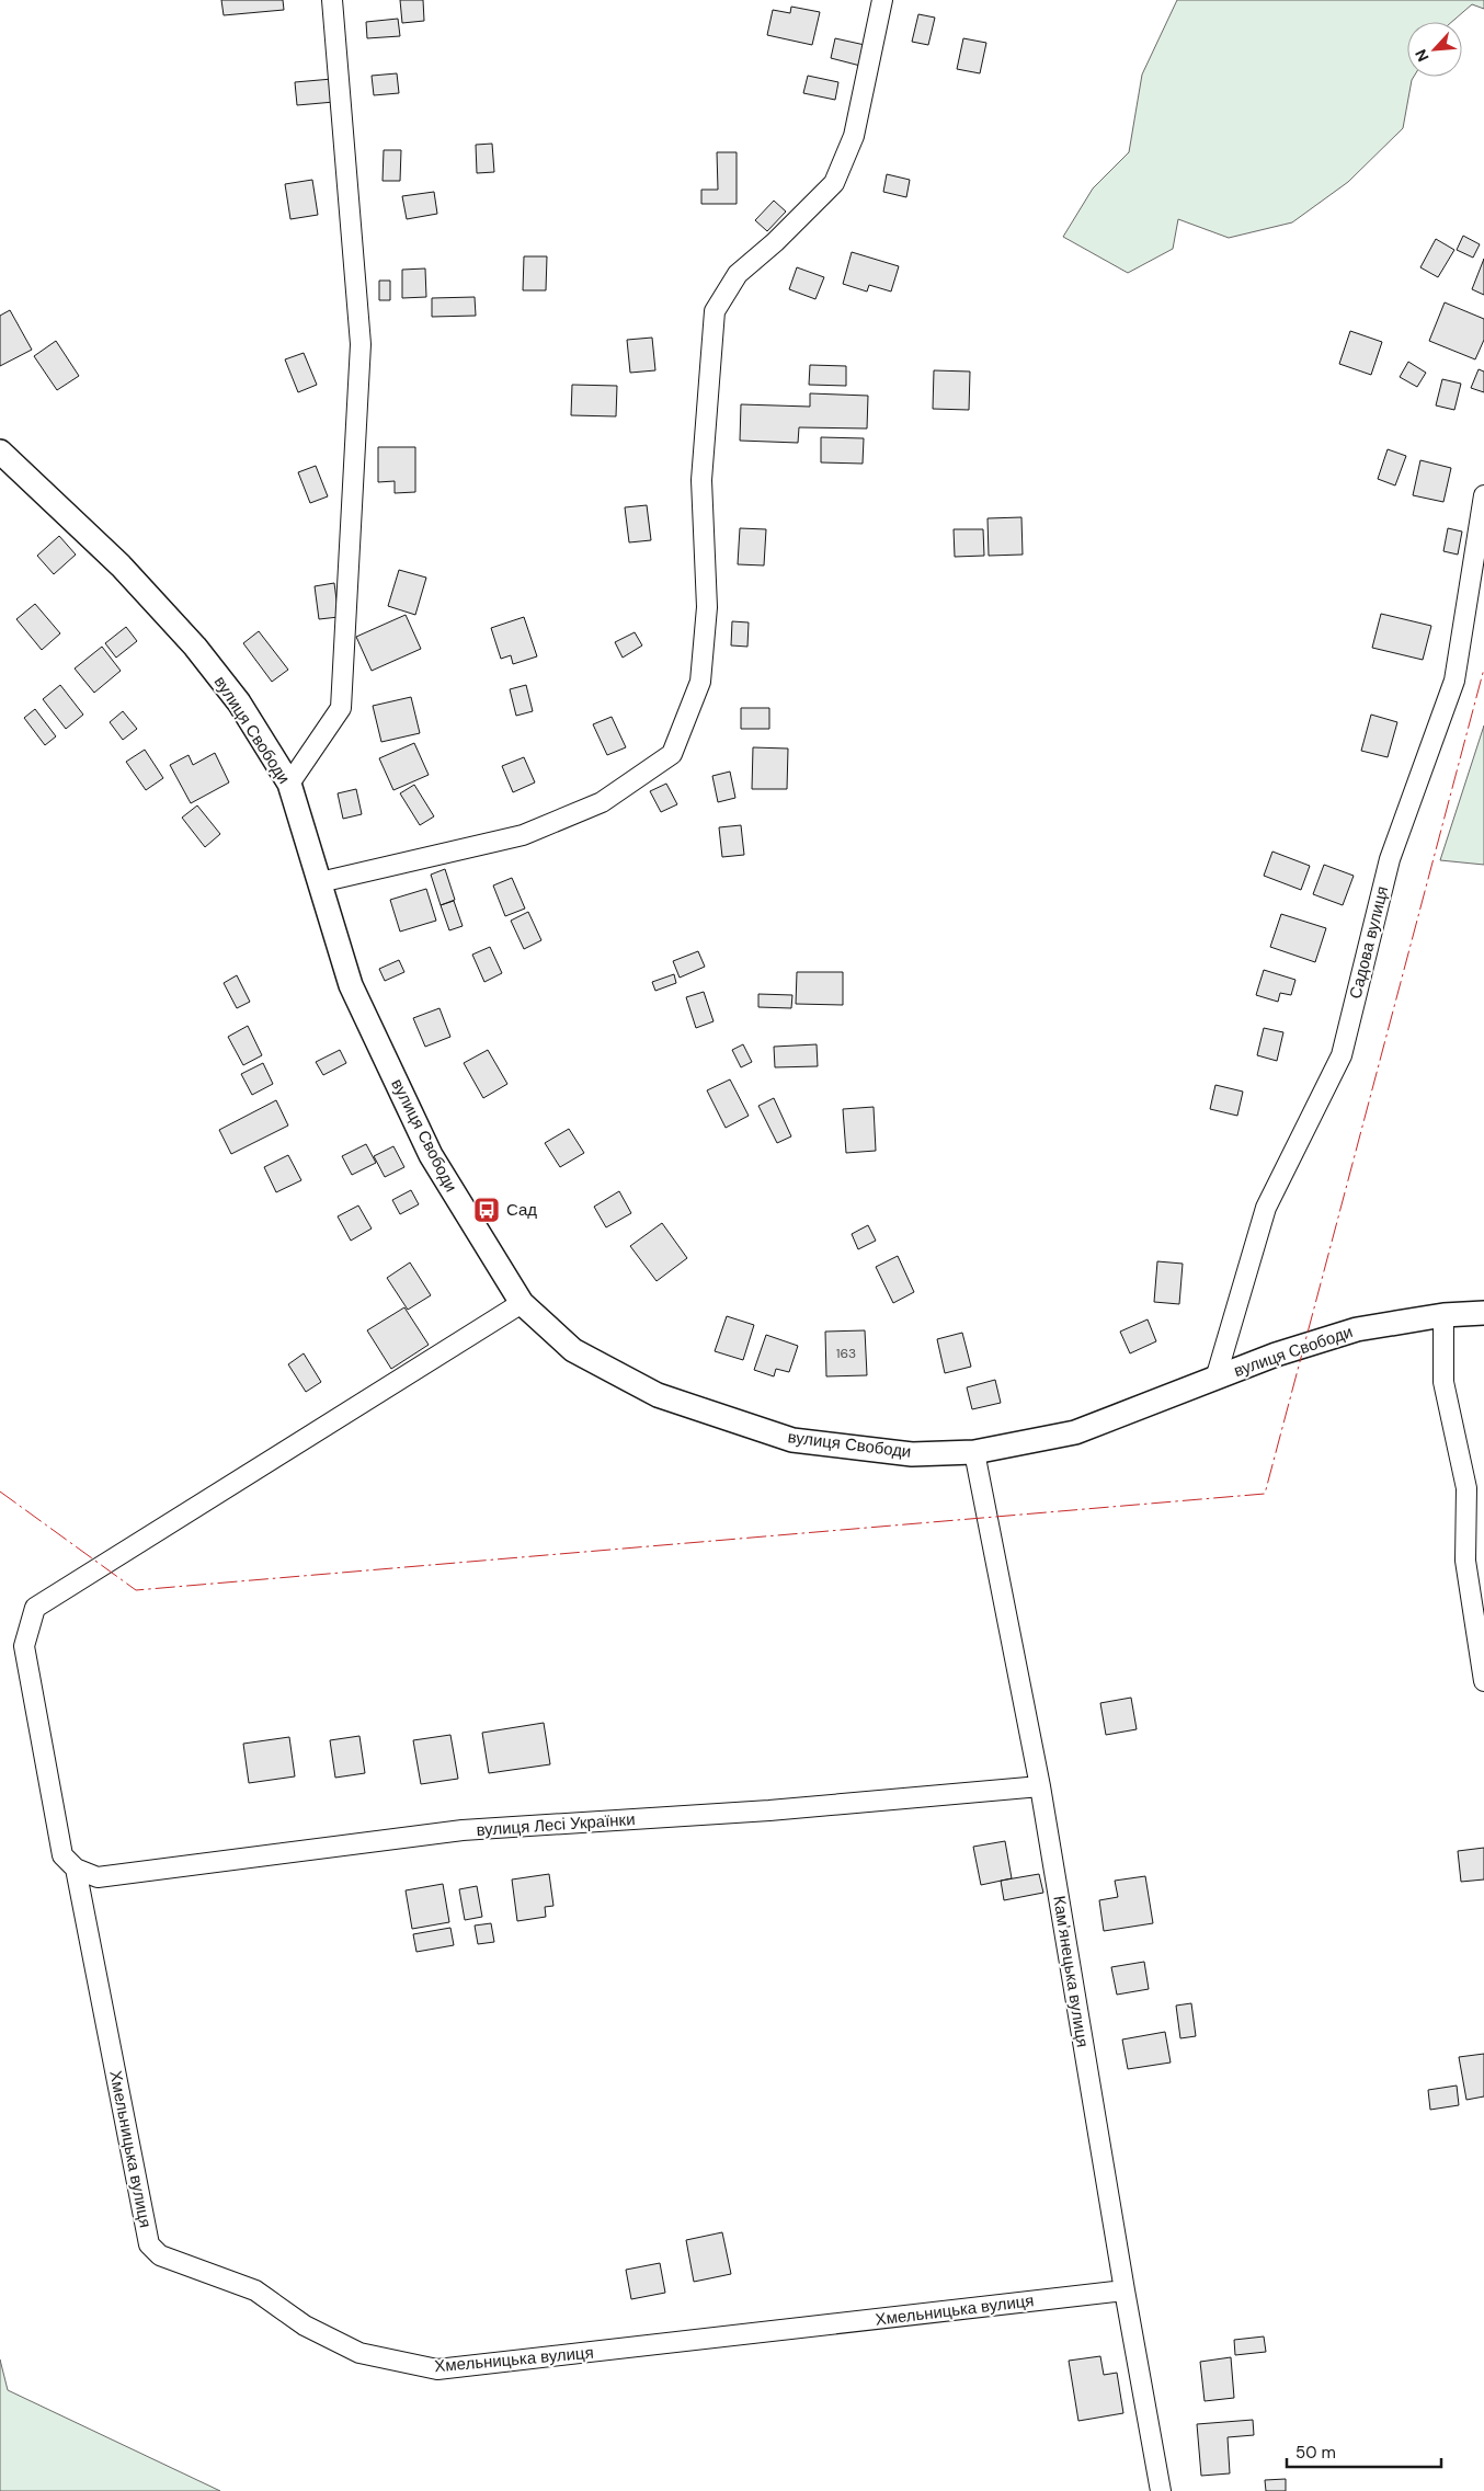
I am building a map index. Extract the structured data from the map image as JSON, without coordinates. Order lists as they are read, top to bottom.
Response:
{
  "streets": {
    "street": [
      "вулиця Свободи",
      "Садова вулиця",
      "вулиця Лесі Українки",
      "Камʼянецька вулиця",
      "Хмельницька вулиця"
    ]
  },
  "crossings": [
    ["вулиця Свободи", "Садова вулиця"],
    ["вулиця Свободи", "Камʼянецька вулиця"],
    ["вулиця Лесі Українки", "Камʼянецька вулиця"],
    ["вулиця Лесі Українки", "Хмельницька вулиця"],
    ["Камʼянецька вулиця", "Хмельницька вулиця"]
  ],
  "places": {
    "bus stop": ["Сад"]
  },
  "house_numbers": ["163"],
  "scale_bar": "50 m",
  "north": "bottom left"
}
